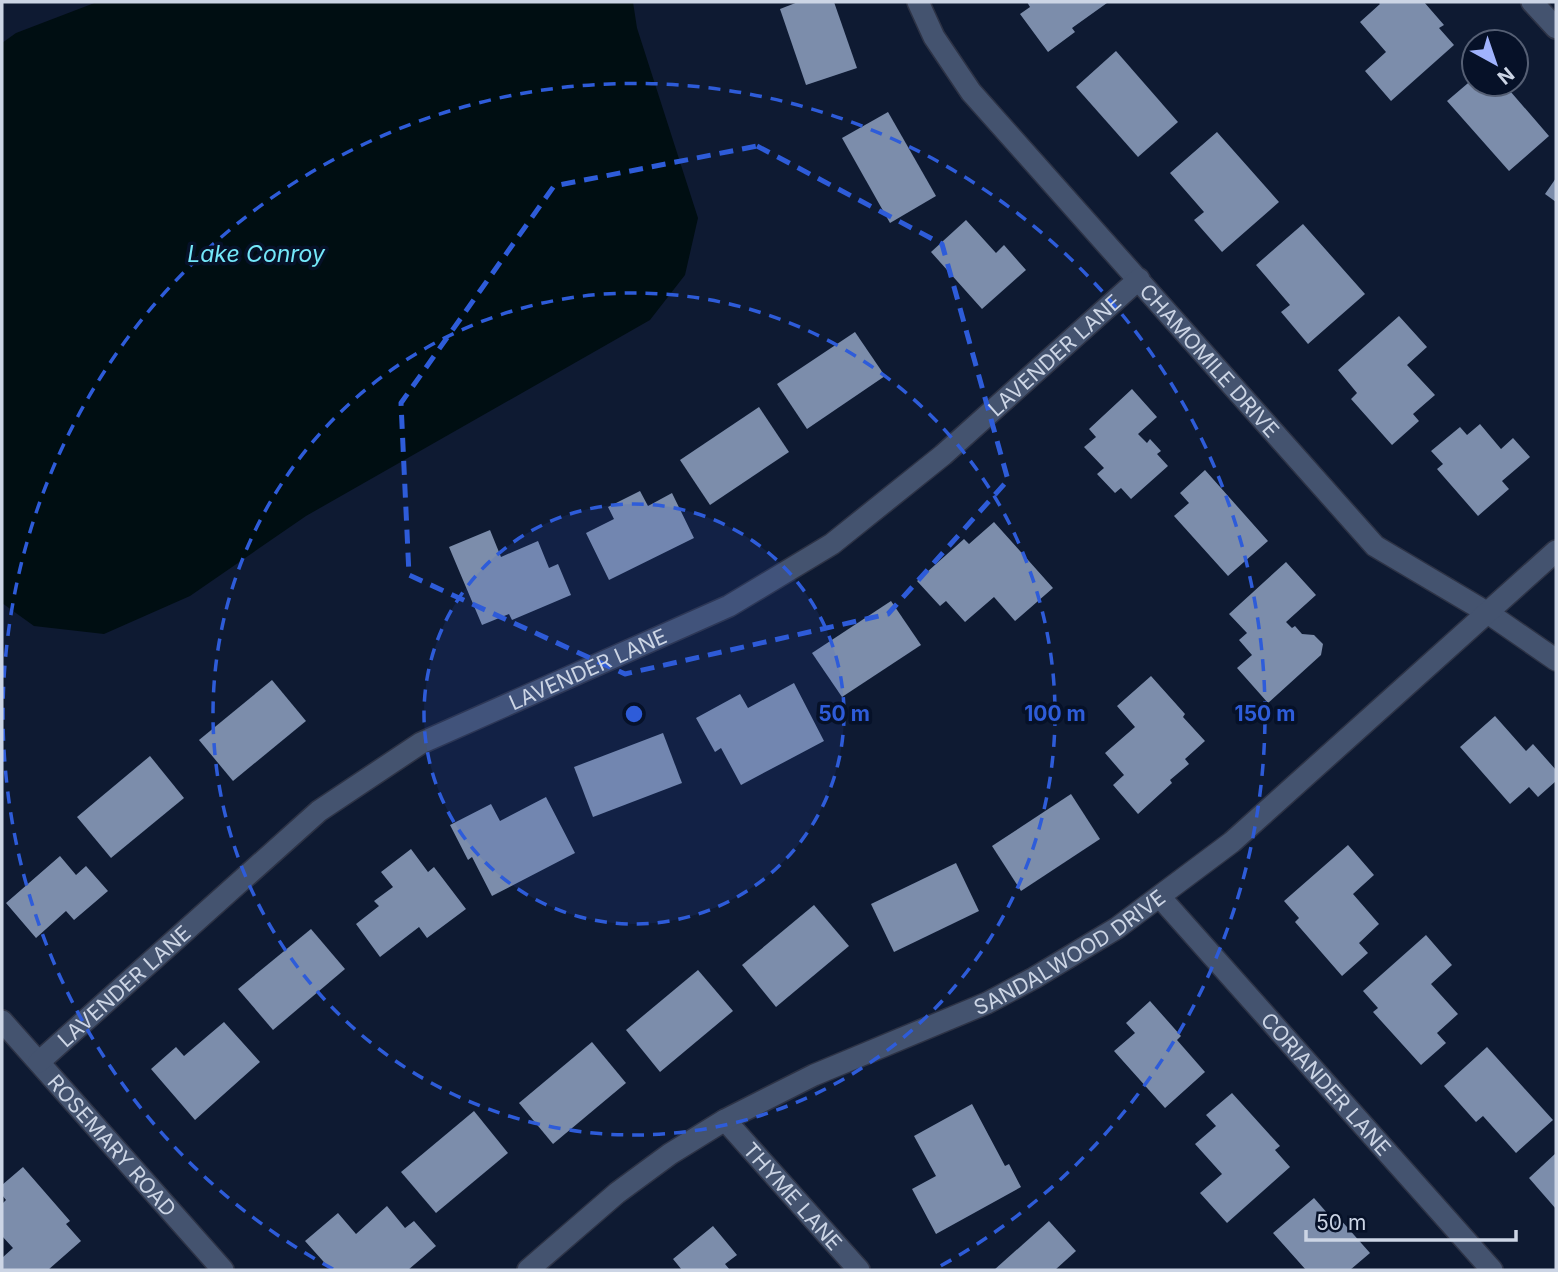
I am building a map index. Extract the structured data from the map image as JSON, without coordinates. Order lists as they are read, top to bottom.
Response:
{
  "streets": {
    "street": [
      "LAVENDER LANE",
      "CHAMOMILE DRIVE",
      "SANDALWOOD DRIVE",
      "CORIANDER LANE",
      "ROSEMARY ROAD",
      "THYME LANE"
    ]
  },
  "crossings": [
    ["LAVENDER LANE", "CHAMOMILE DRIVE"],
    ["LAVENDER LANE", "ROSEMARY ROAD"],
    ["CHAMOMILE DRIVE", "SANDALWOOD DRIVE"],
    ["SANDALWOOD DRIVE", "CORIANDER LANE"],
    ["SANDALWOOD DRIVE", "THYME LANE"]
  ],
  "water": ["Lake Conroy"],
  "scale_bar": "50 m",
  "north": "bottom right",
  "rings": ["50 m", "100 m", "150 m"]
}
